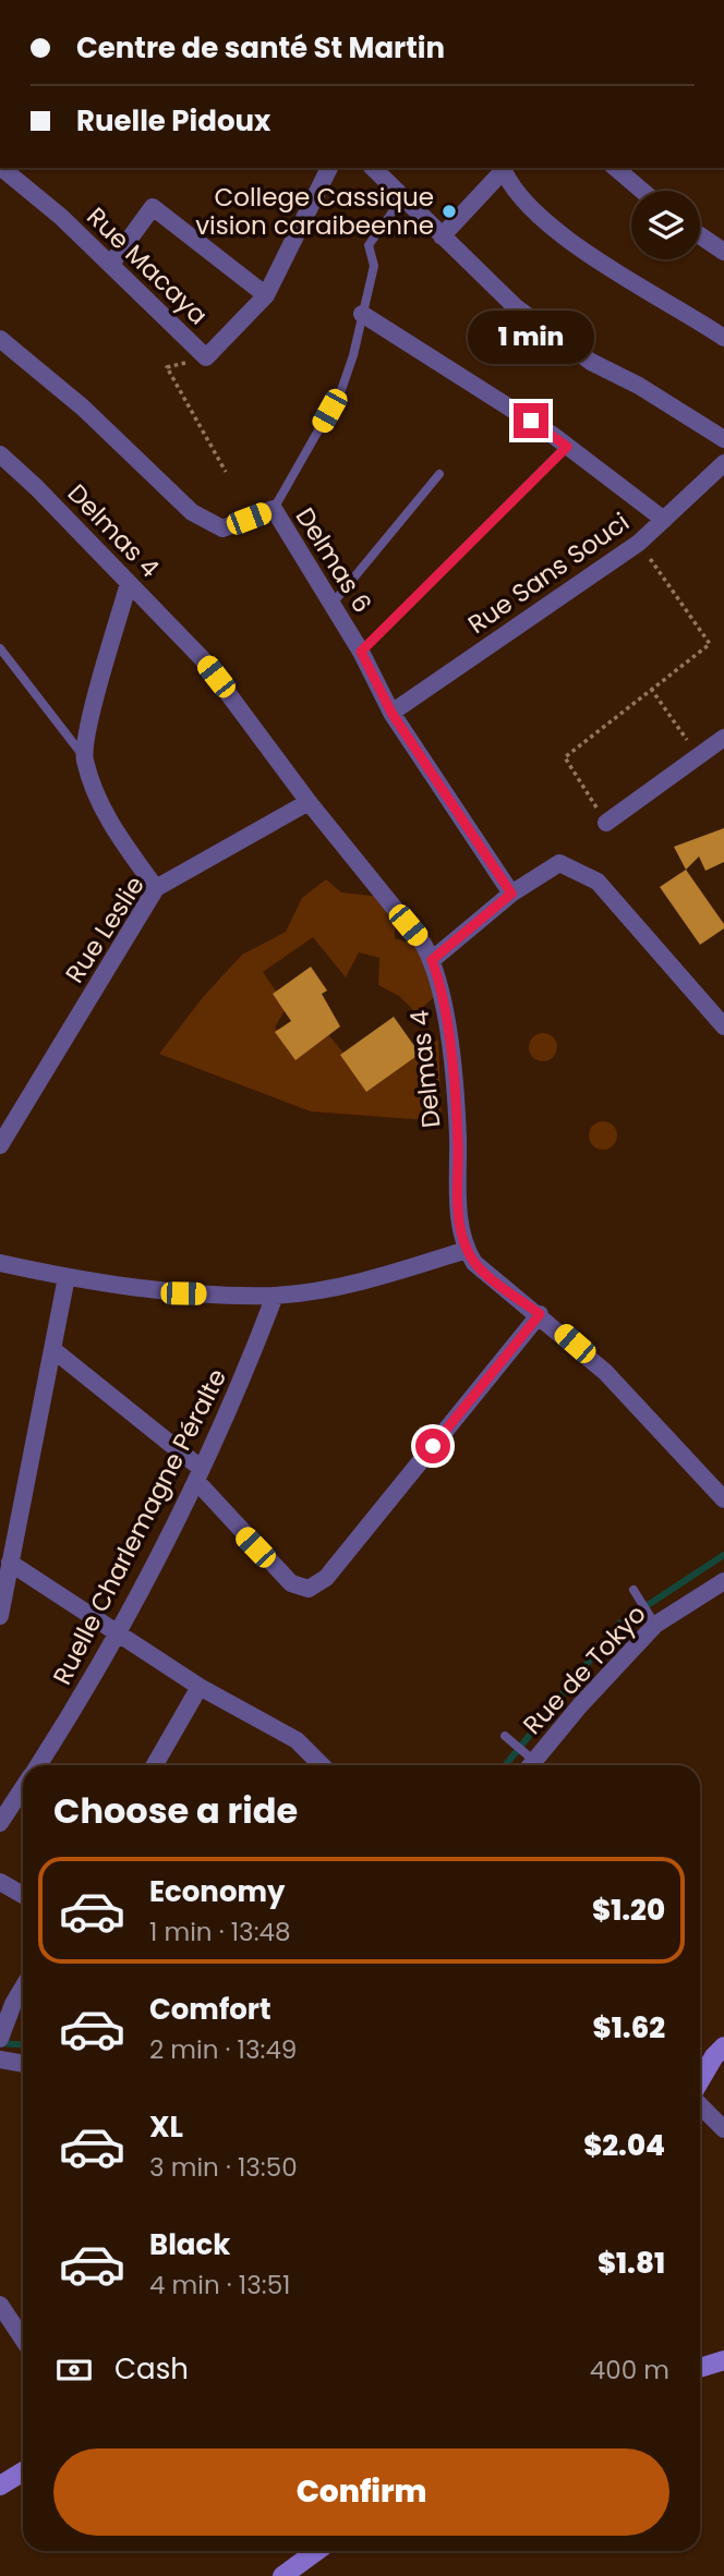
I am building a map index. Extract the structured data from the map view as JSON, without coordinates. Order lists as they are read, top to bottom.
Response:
{
  "streets": {
    "street": [
      "Rue Macaya",
      "Delmas 4",
      "Delmas 6",
      "Rue Sans Souci",
      "Rue Leslie",
      "Ruelle Charlemagne Péralte",
      "Rue de Tokyo"
    ]
  },
  "crossings": [
    ["Delmas 4", "Rue Leslie"],
    ["Delmas 6", "Rue Sans Souci"]
  ],
  "places": ["College Cassique vision caraibeenne"],
  "page": {
    "banner": ["Centre de santé St Martin", "Ruelle Pidoux"],
    "bubble": "1 min",
    "heading": "Choose a ride",
    "list": [
      {
        "name": "Economy",
        "note": "1 min · 13:48",
        "value": "$1.20"
      },
      {
        "name": "Comfort",
        "note": "2 min · 13:49",
        "value": "$1.62"
      },
      {
        "name": "XL",
        "note": "3 min · 13:50",
        "value": "$2.04"
      },
      {
        "name": "Black",
        "note": "4 min · 13:51",
        "value": "$1.81"
      }
    ],
    "pay": ["Cash", "400 m"],
    "buttons": "Confirm"
  }
}
